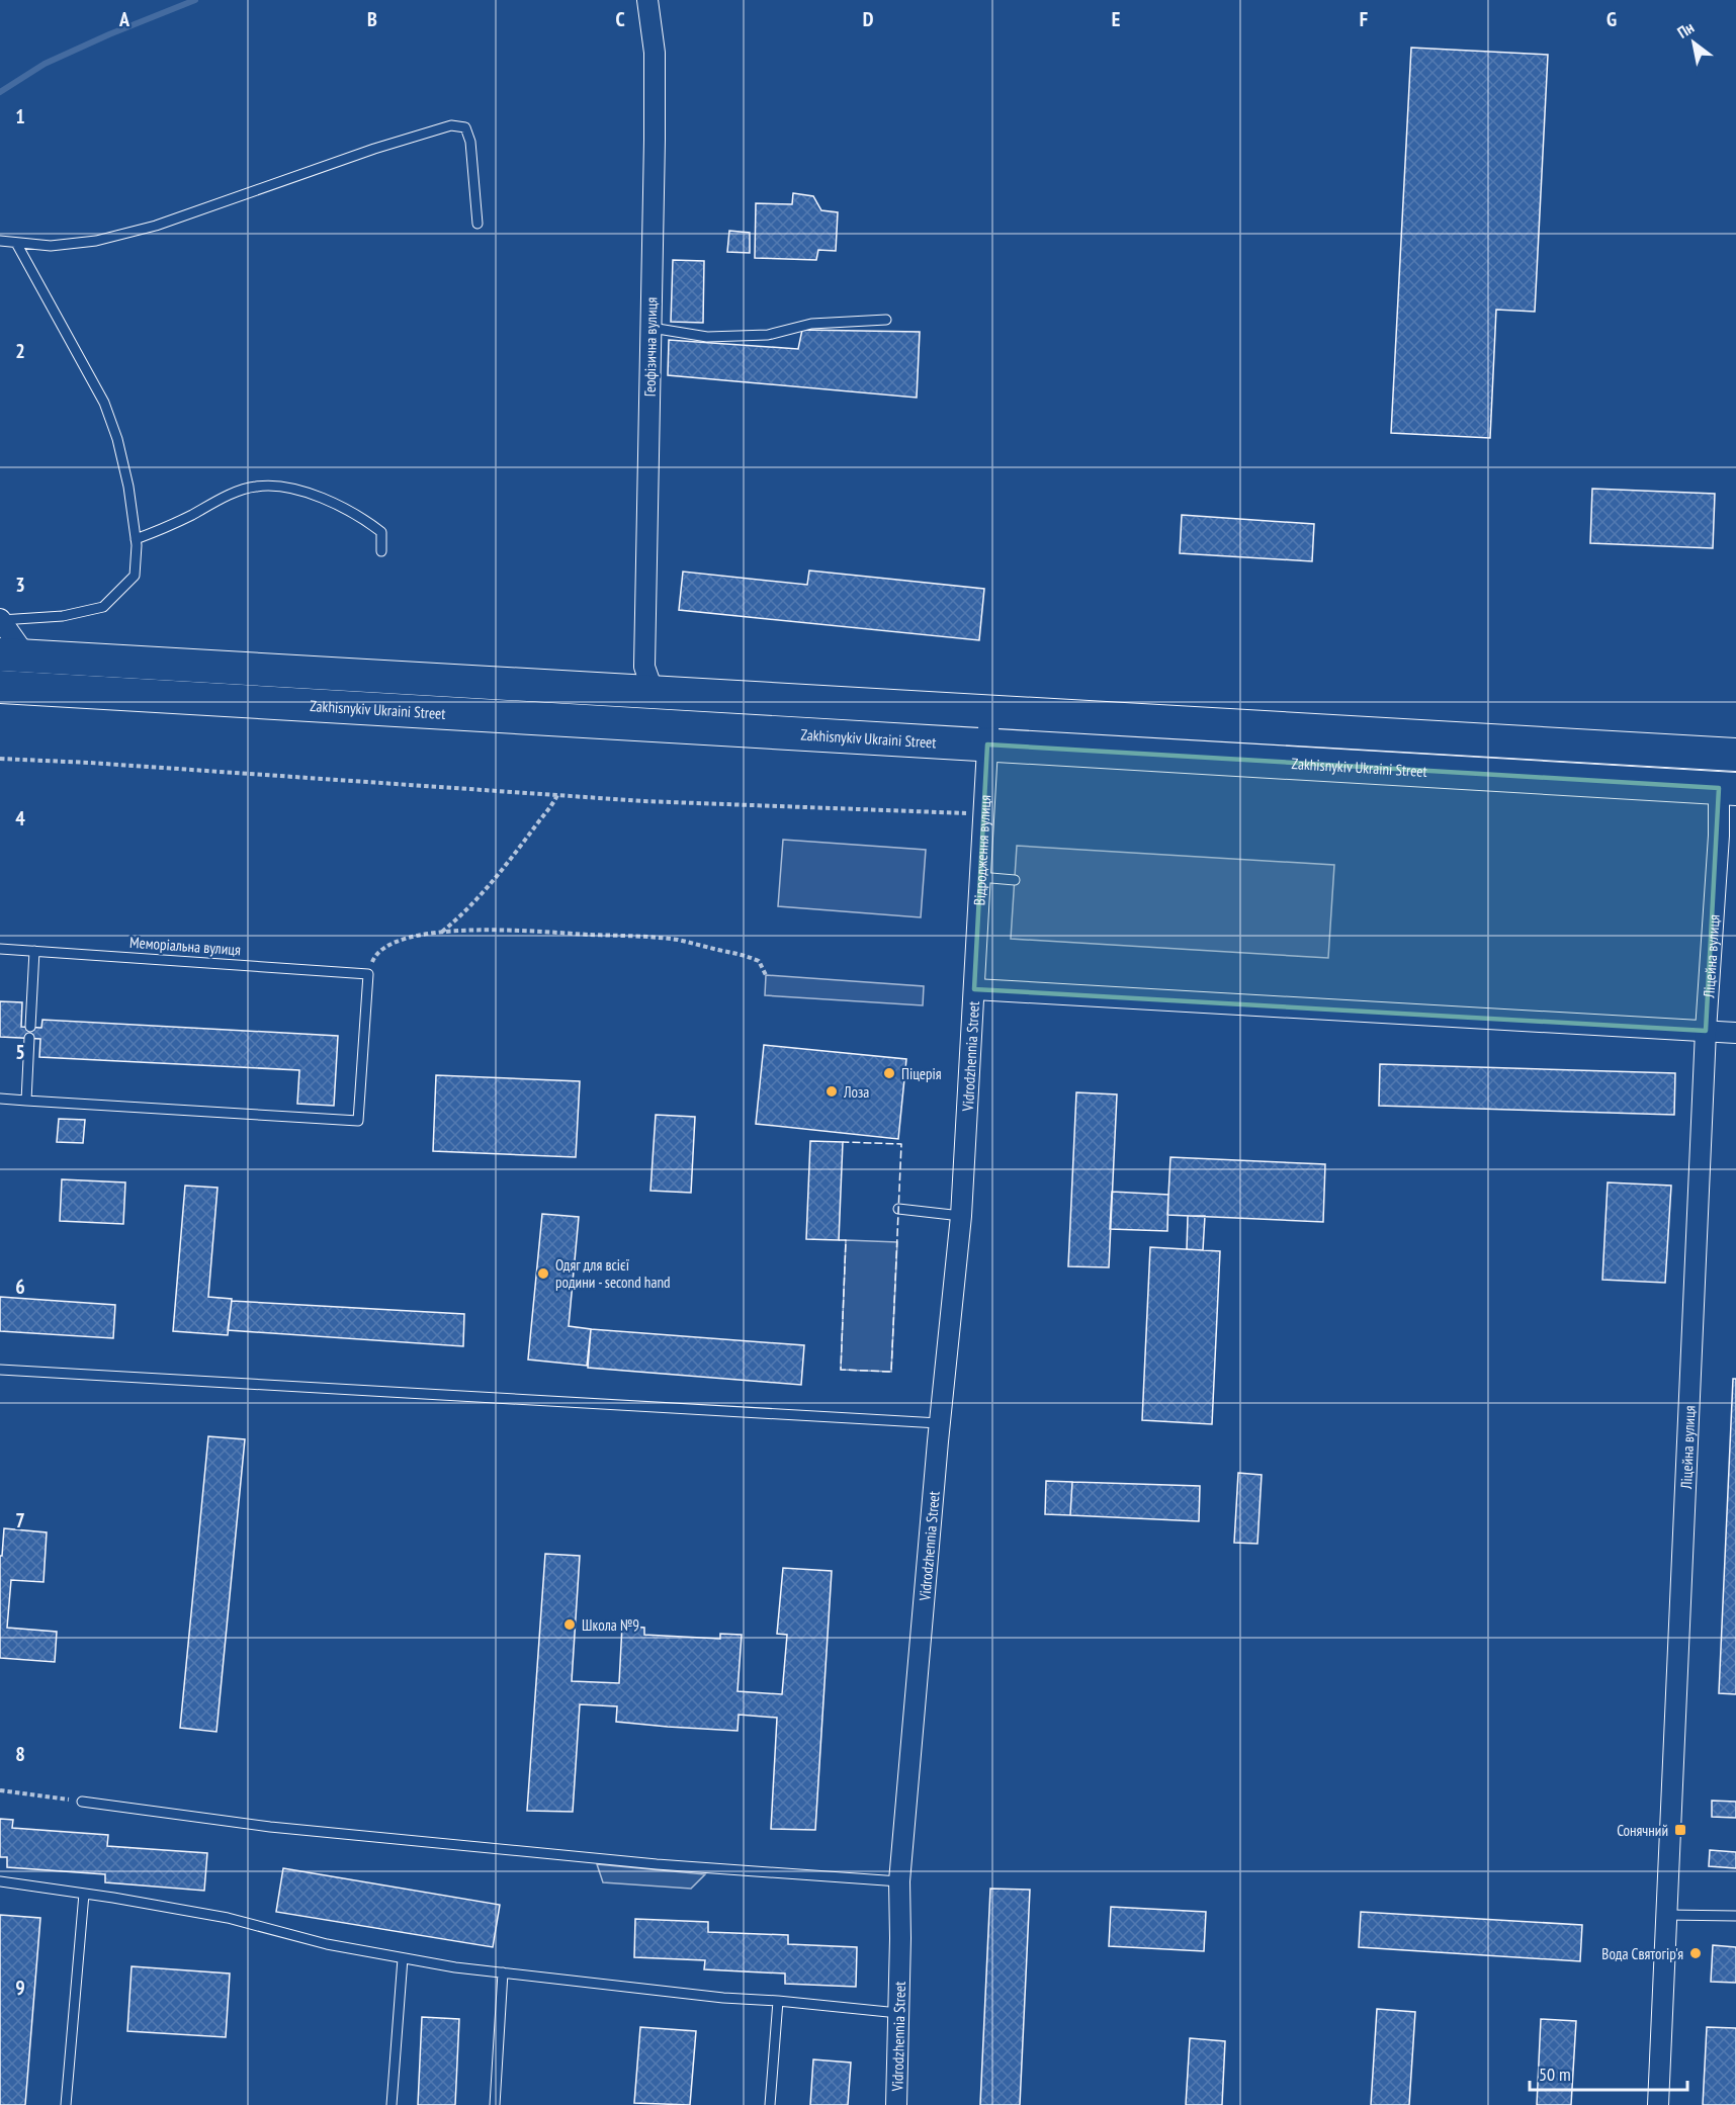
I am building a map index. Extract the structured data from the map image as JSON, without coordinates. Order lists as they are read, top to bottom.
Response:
{
  "streets": {
    "highway": ["Zakhisnykiv Ukraini Street"],
    "street": [
      "Геофізична вулиця",
      "Відродження вулиця",
      "Ліцейна вулиця",
      "Vidrodzhennia Street"
    ],
    "lane": ["Меморіальна вулиця"]
  },
  "crossings": [
    ["Zakhisnykiv Ukraini Street", "Відродження вулиця"],
    ["Zakhisnykiv Ukraini Street", "Ліцейна вулиця"],
    ["Відродження вулиця", "Vidrodzhennia Street"]
  ],
  "places": {
    "other": [
      "Піцерія",
      "Лоза",
      "Одяг для всієї родини - second hand",
      "Школа №9",
      "Вода Святогір'я"
    ],
    "transit": ["Сонячний"]
  },
  "scale_bar": "50 m",
  "north": "top left",
  "grid": {
    "columns": [
      "A",
      "B",
      "C",
      "D",
      "E",
      "F",
      "G"
    ],
    "rows": [
      "1",
      "2",
      "3",
      "4",
      "5",
      "6",
      "7",
      "8",
      "9"
    ]
  }
}
